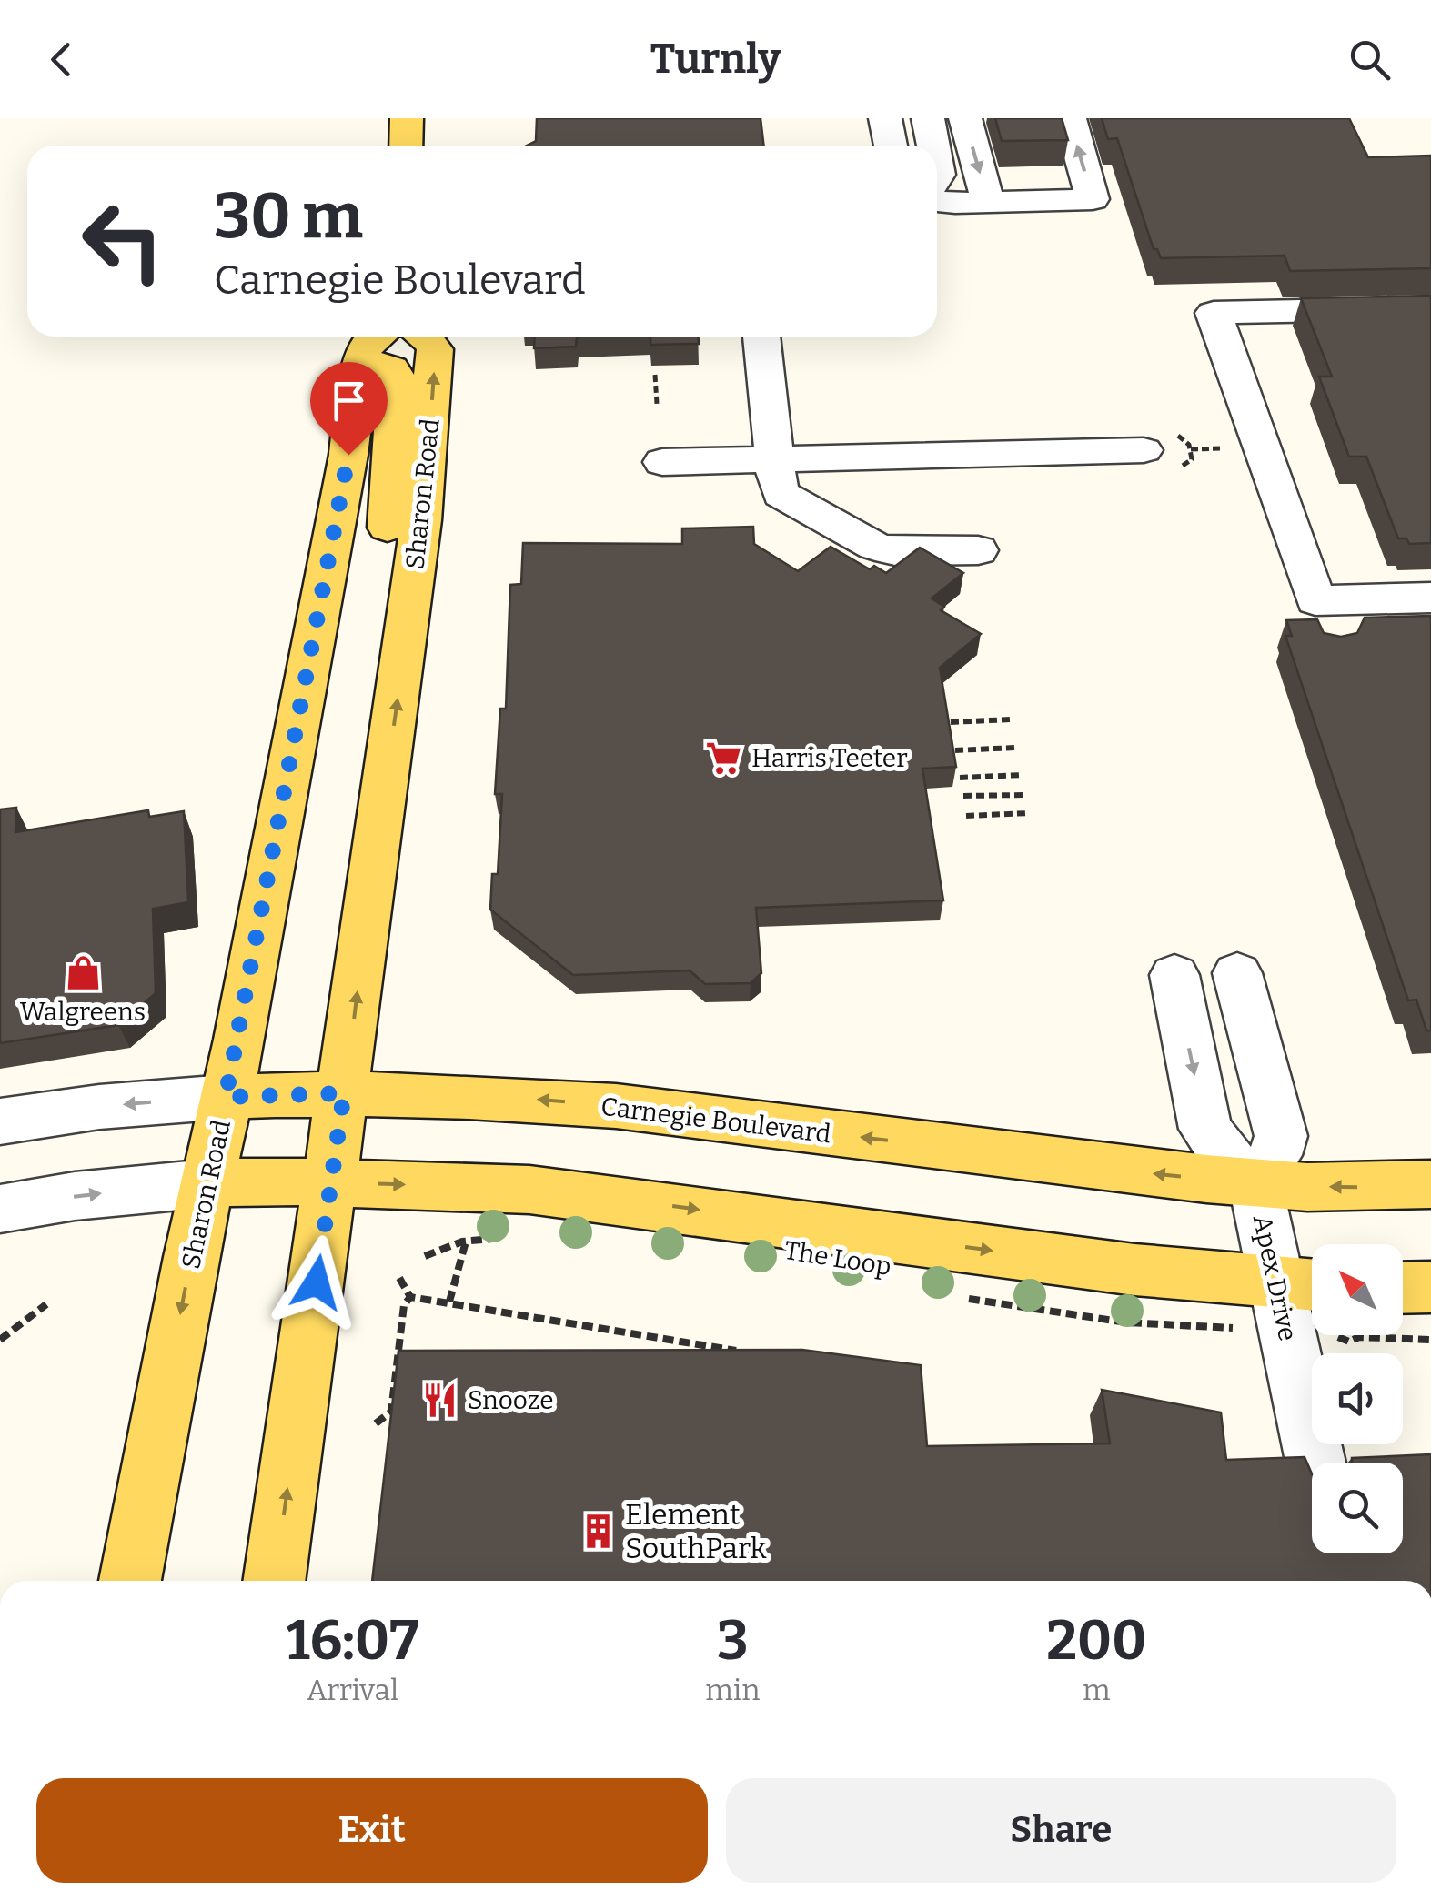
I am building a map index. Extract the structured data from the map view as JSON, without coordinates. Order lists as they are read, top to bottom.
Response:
{
  "streets": {
    "main road": ["Sharon Road", "Carnegie Boulevard"],
    "street": ["Apex Drive"]
  },
  "crossings": [
    ["Sharon Road", "Carnegie Boulevard"],
    ["Carnegie Boulevard", "Apex Drive"]
  ],
  "places": {
    "supermarket": ["Harris Teeter"],
    "shop": ["Walgreens"],
    "restaurant": ["Snooze"],
    "building": ["Element SouthPark"]
  },
  "north": "top left",
  "page": {
    "header": "Turnly",
    "turn": ["30 m", "Carnegie Boulevard"],
    "eta": [
      "16:07",
      "Arrival",
      "3",
      "min",
      "200",
      "m"
    ],
    "buttons": ["Exit", "Share"]
  }
}
